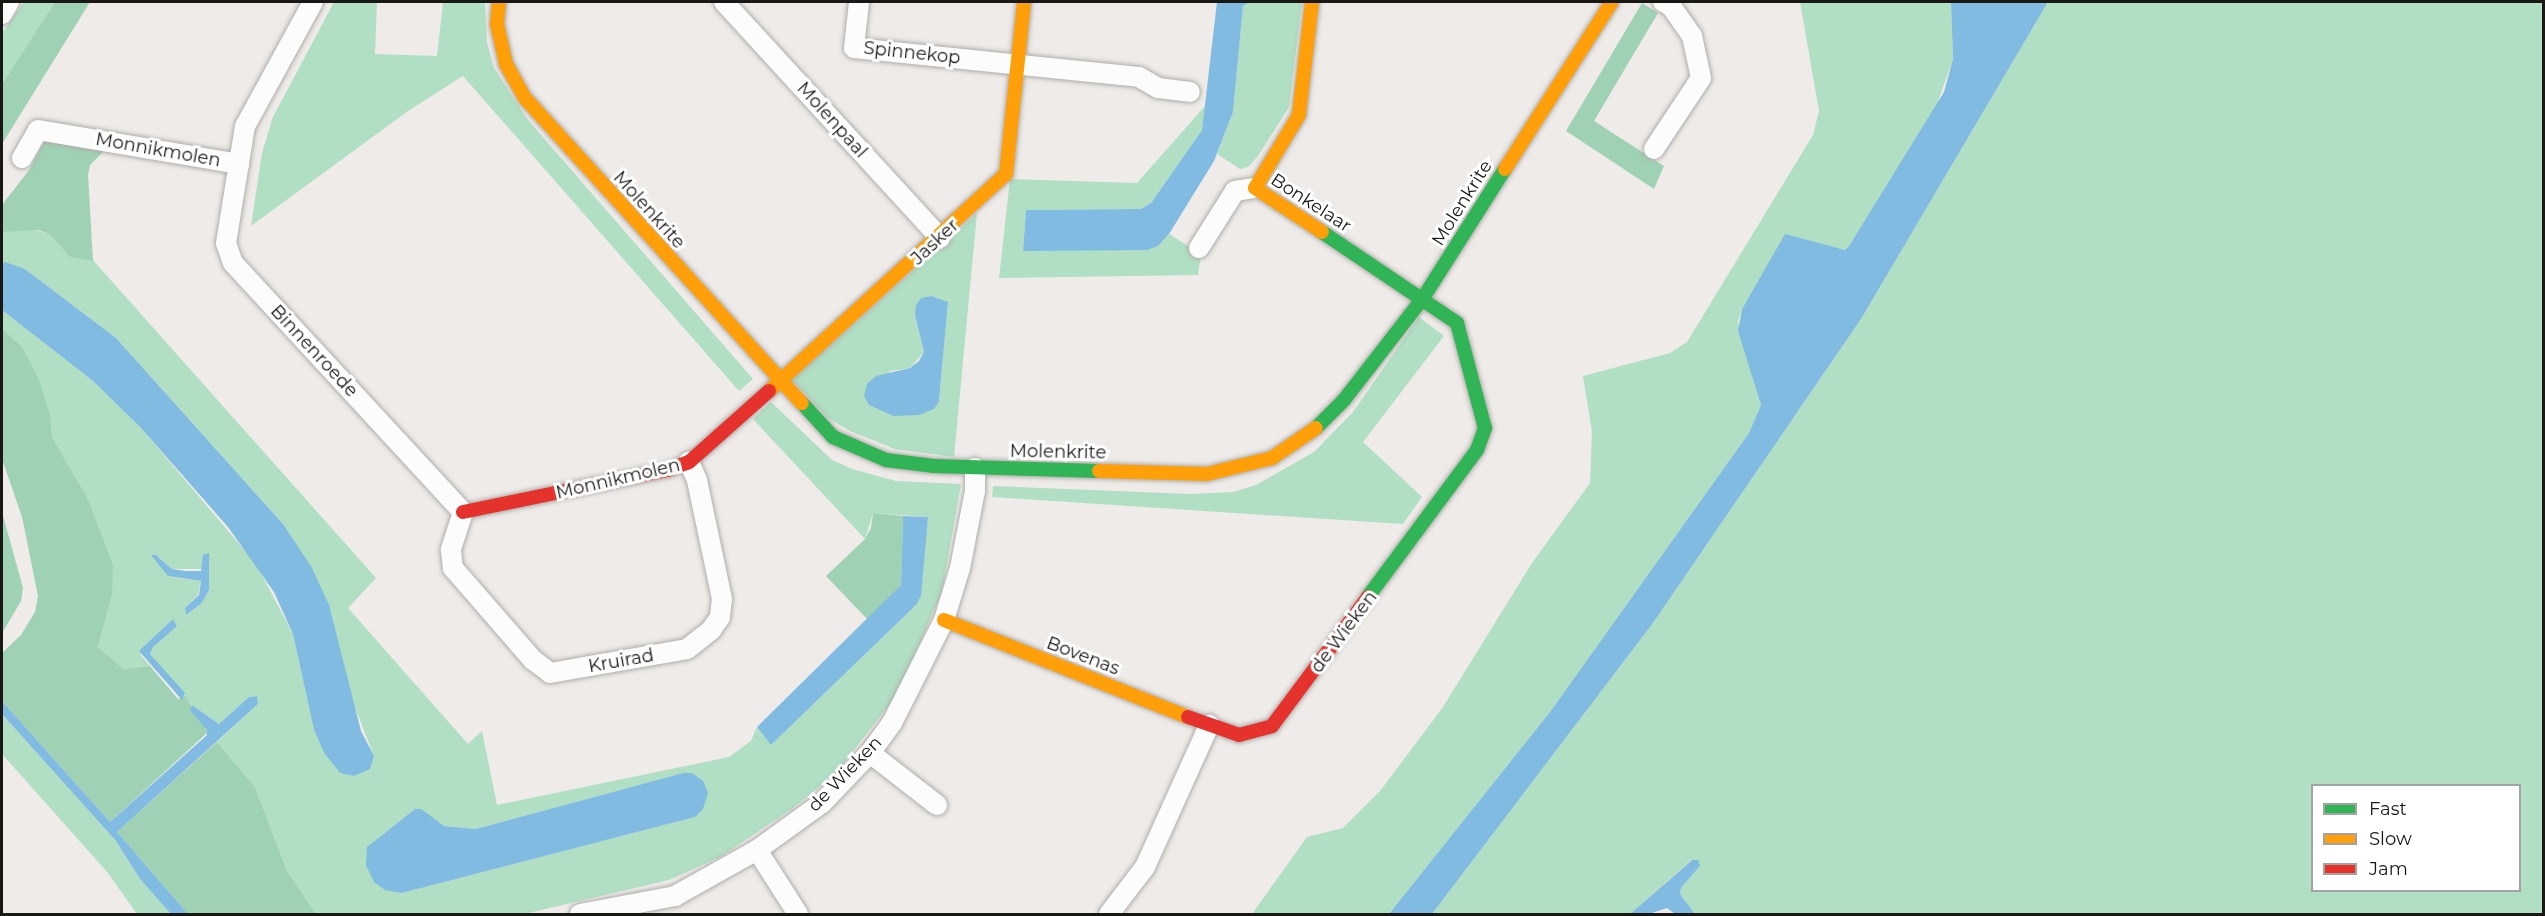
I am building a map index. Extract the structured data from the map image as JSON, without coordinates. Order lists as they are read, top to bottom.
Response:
{
  "streets": {
    "street": [
      "Spinnekop",
      "Molenpaal",
      "Monnikmolen",
      "Bonkelaar",
      "Molenkrite",
      "Jasker",
      "Binnenroede",
      "de Wieken",
      "Bovenas",
      "Kruirad"
    ]
  },
  "crossings": [
    ["Spinnekop", "Jasker"],
    ["Molenpaal", "Jasker"],
    ["Monnikmolen", "Molenkrite"],
    ["Monnikmolen", "Jasker"],
    ["Monnikmolen", "Binnenroede"],
    ["Monnikmolen", "Kruirad"],
    ["Bonkelaar", "Molenkrite"],
    ["Bonkelaar", "de Wieken"],
    ["Molenkrite", "Jasker"],
    ["Molenkrite", "de Wieken"],
    ["Binnenroede", "Kruirad"],
    ["de Wieken", "Bovenas"]
  ],
  "legend": ["Fast", "Slow", "Jam"]
}
